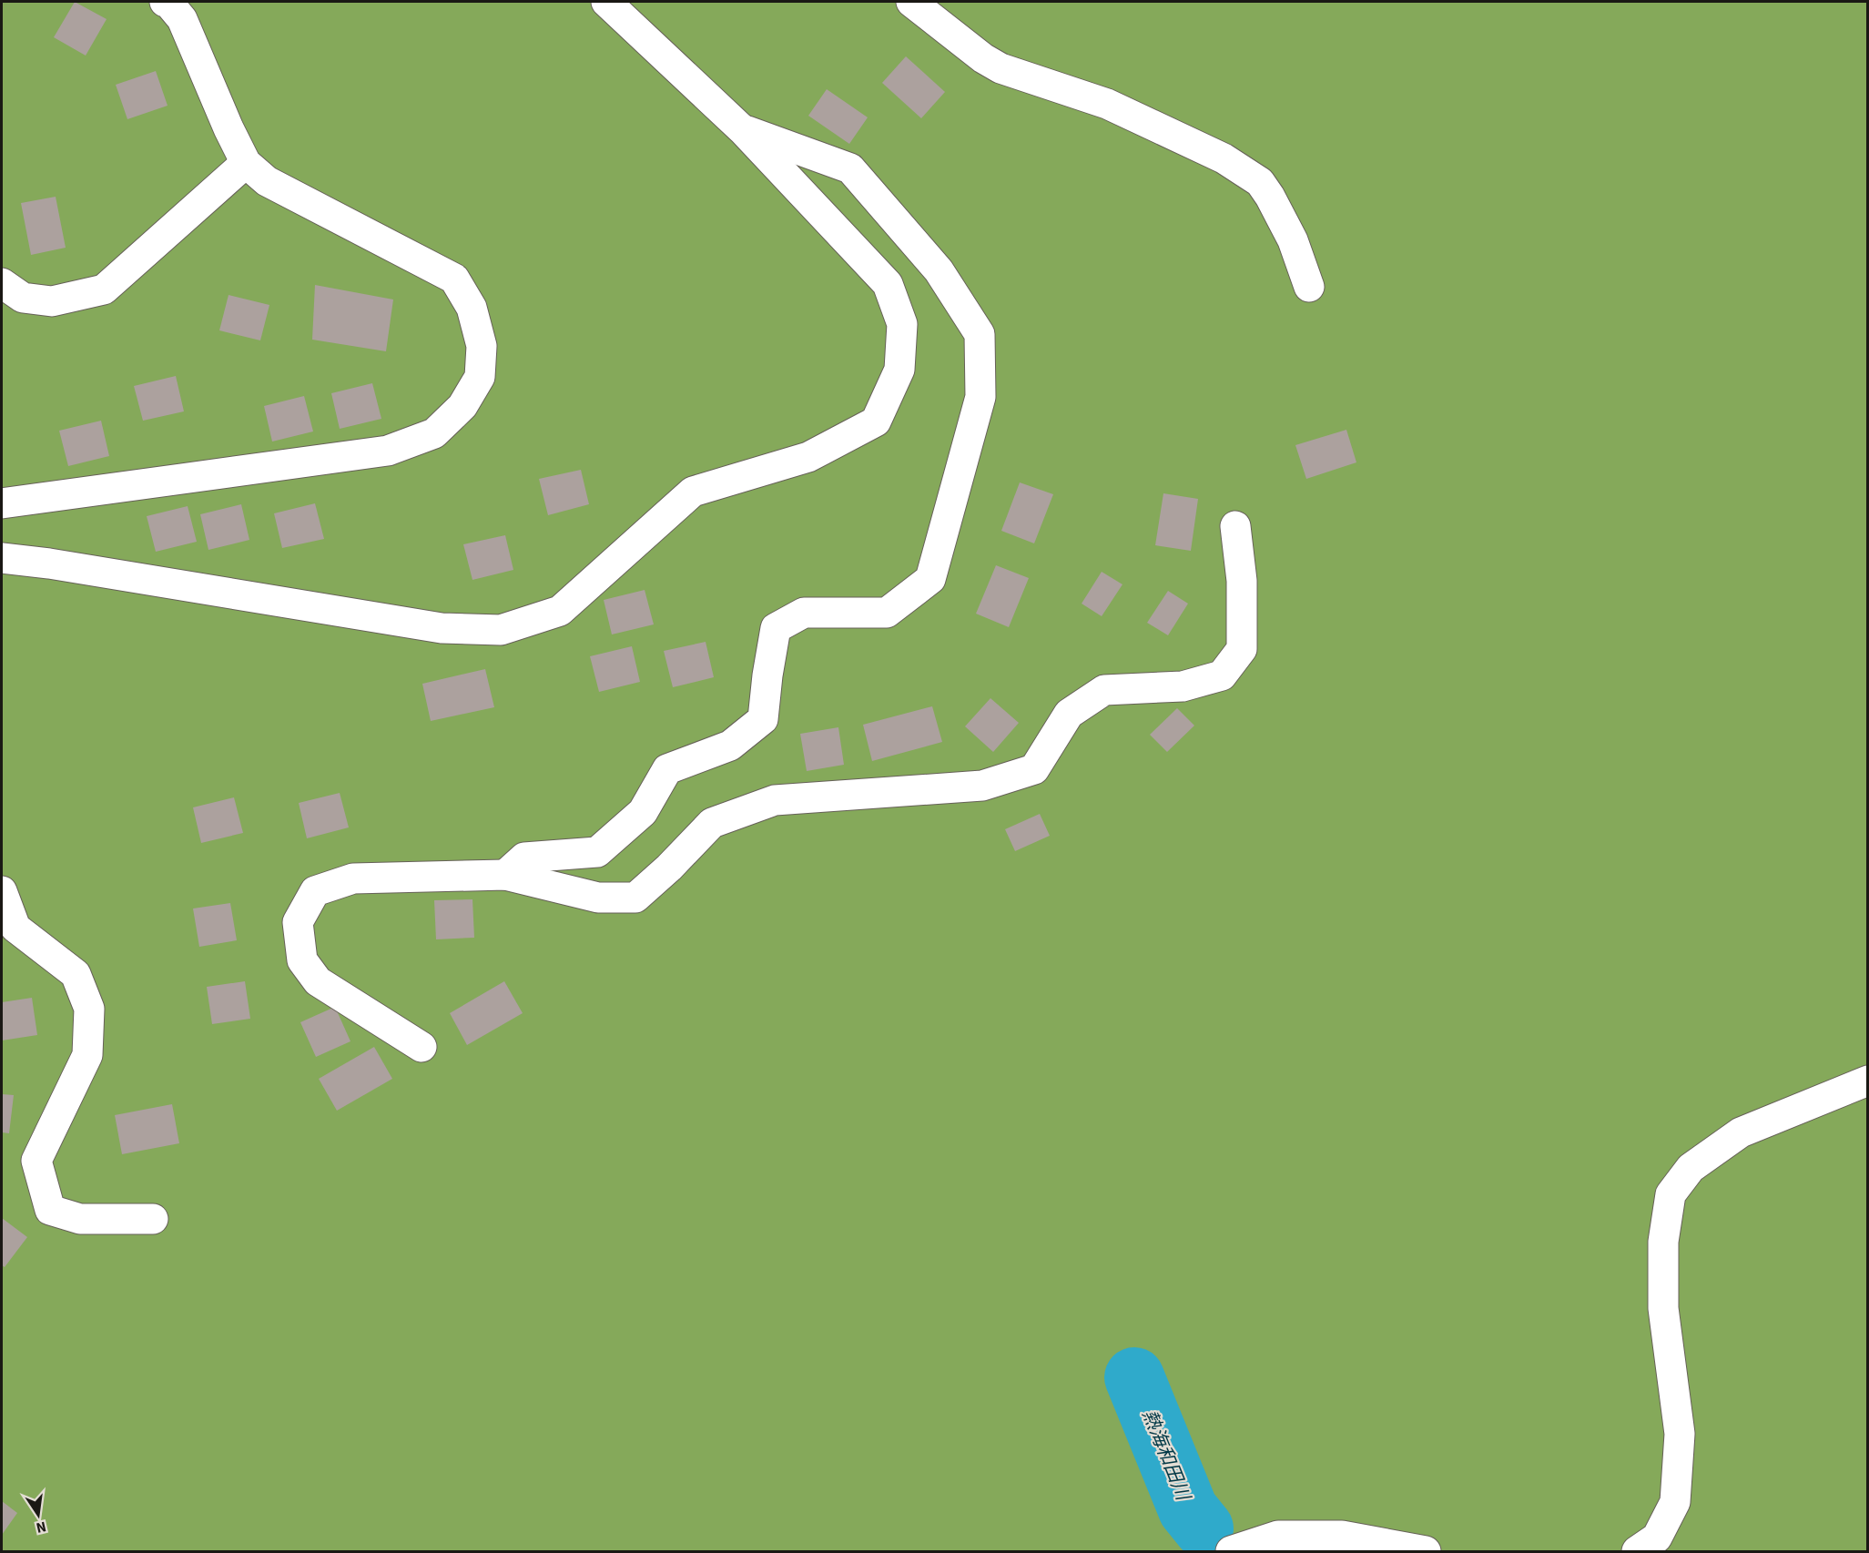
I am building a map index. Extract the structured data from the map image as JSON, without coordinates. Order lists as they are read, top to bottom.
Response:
{
  "water": ["熱海和田川"],
  "north": "bottom"
}
